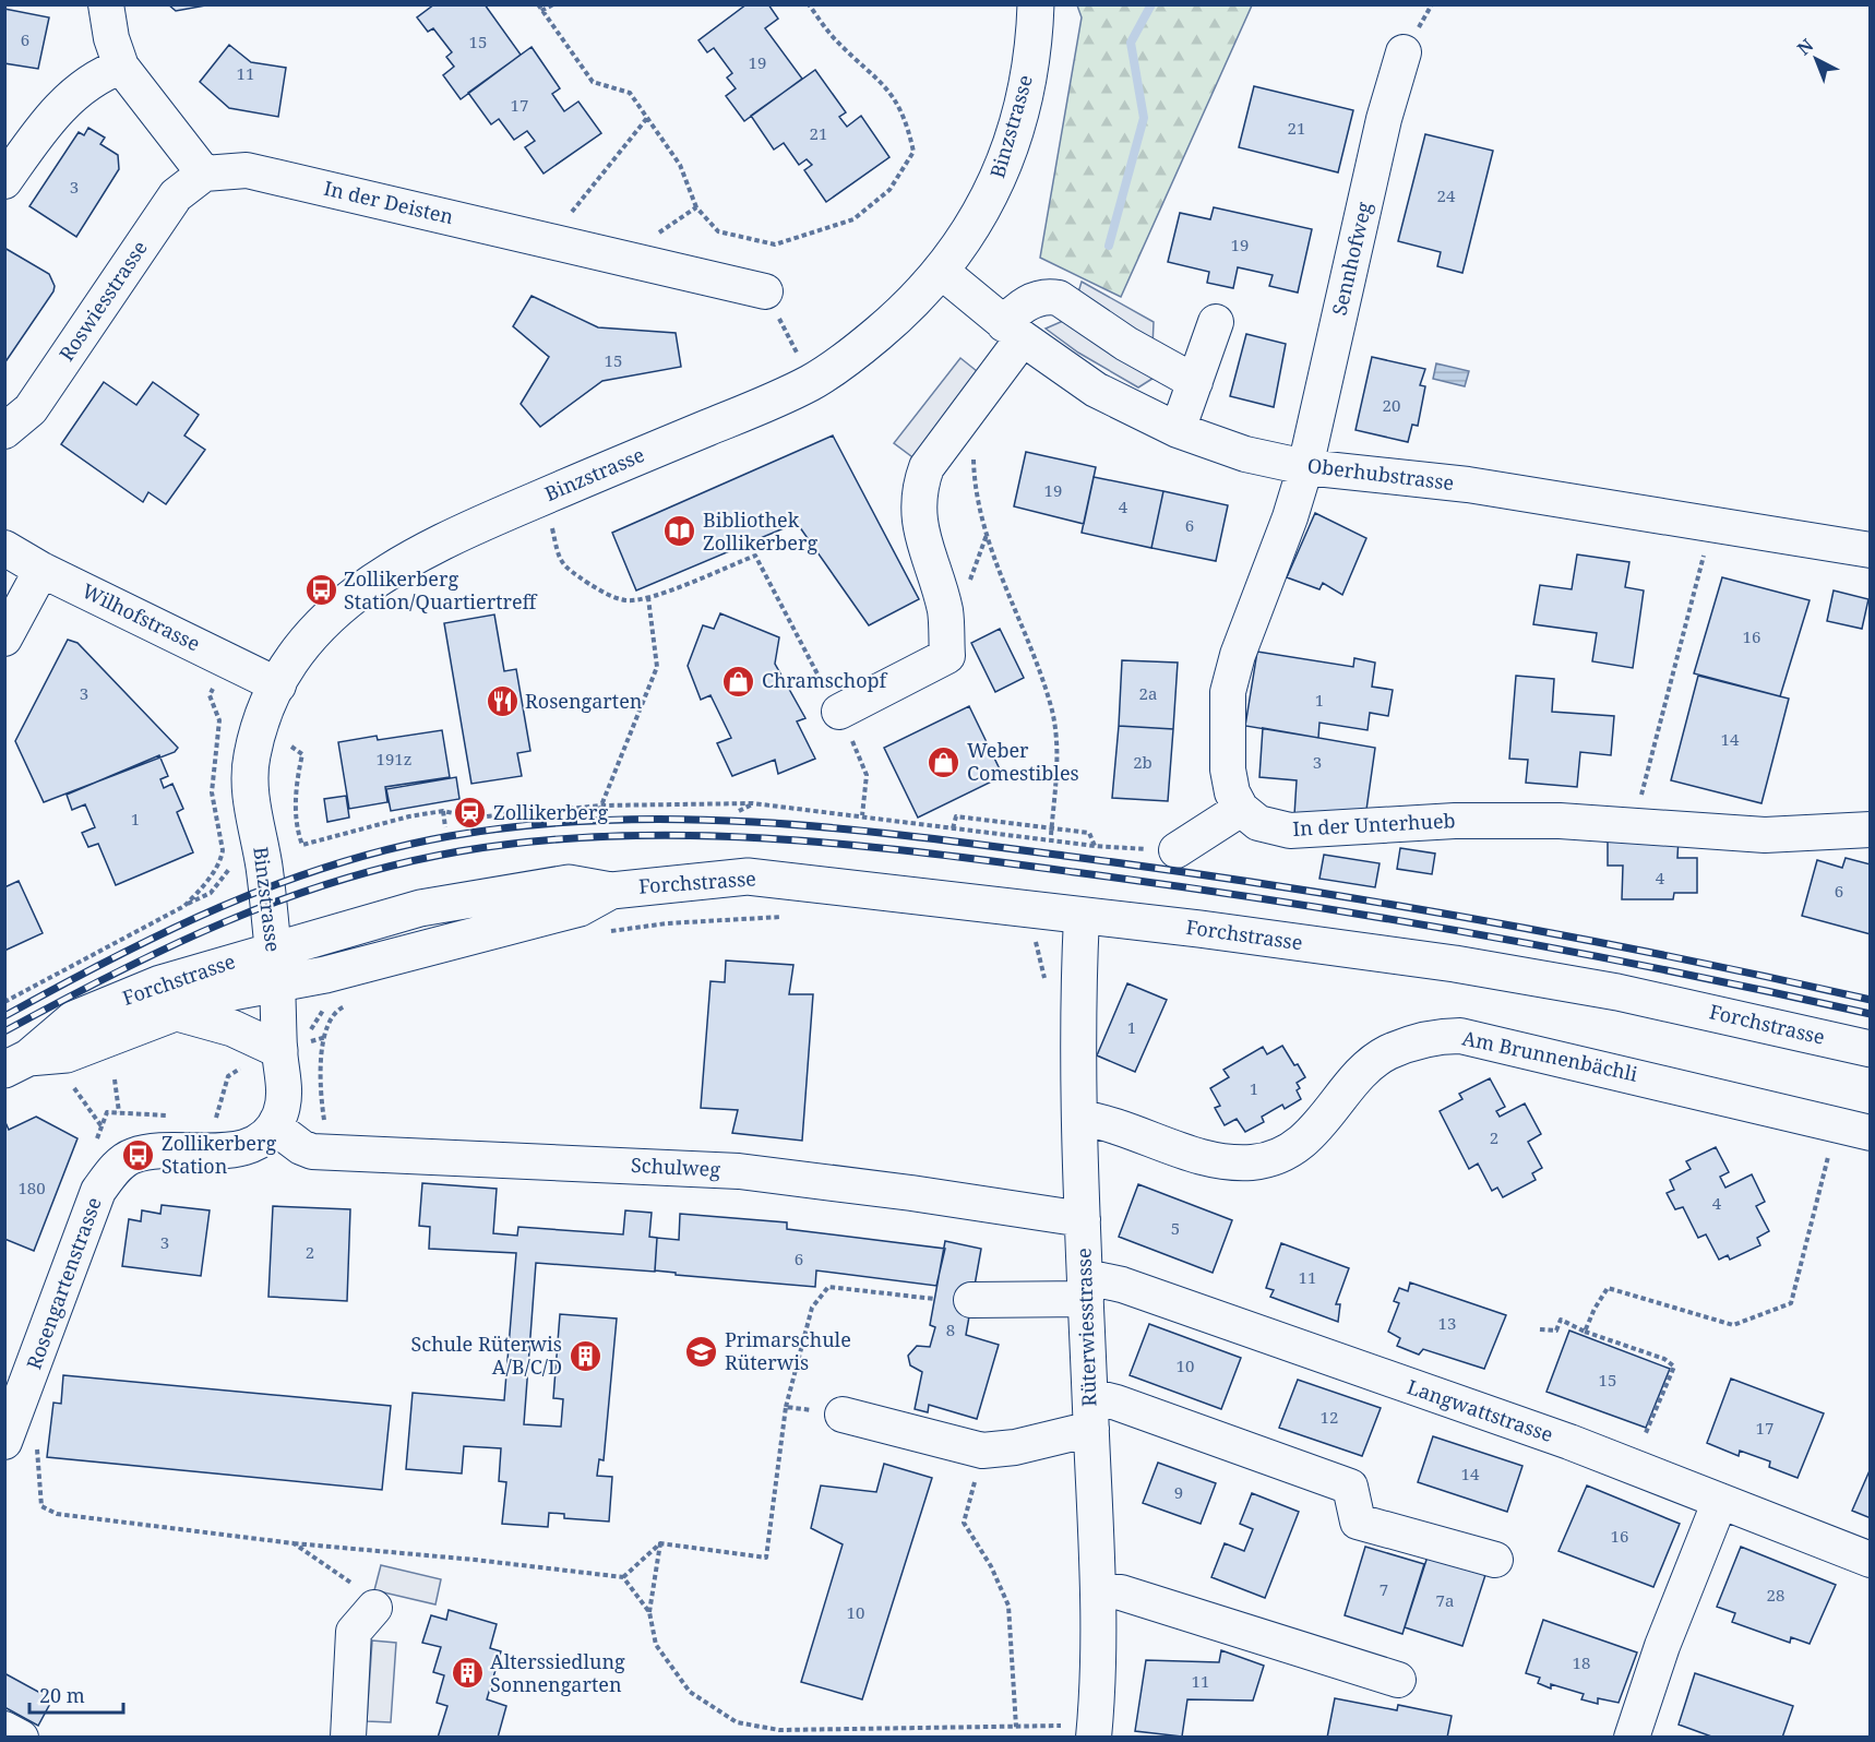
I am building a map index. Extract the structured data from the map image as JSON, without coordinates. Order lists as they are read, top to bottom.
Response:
{
  "streets": {
    "main road": ["Binzstrasse", "Forchstrasse"],
    "street": [
      "In der Deisten",
      "Sennhofweg",
      "Roswiesstrasse",
      "Oberhubstrasse",
      "Wilhofstrasse",
      "In der Unterhueb",
      "Am Brunnenbächli",
      "Schulweg",
      "Rosengartenstrasse",
      "Rüterwiesstrasse",
      "Langwattstrasse"
    ]
  },
  "crossings": [
    ["Binzstrasse", "Oberhubstrasse"],
    ["Binzstrasse", "Wilhofstrasse"],
    ["Binzstrasse", "Forchstrasse"],
    ["In der Deisten", "Roswiesstrasse"],
    ["Sennhofweg", "Oberhubstrasse"],
    ["Forchstrasse", "Rüterwiesstrasse"],
    ["Am Brunnenbächli", "Rüterwiesstrasse"],
    ["Schulweg", "Rosengartenstrasse"],
    ["Schulweg", "Rüterwiesstrasse"],
    ["Rüterwiesstrasse", "Langwattstrasse"]
  ],
  "places": {
    "library": ["Bibliothek Zollikerberg"],
    "bus stop": ["Zollikerberg Station/Quartiertreff", "Zollikerberg Station"],
    "shop": ["Chramschopf", "Weber Comestibles"],
    "restaurant": ["Rosengarten"],
    "station": ["Zollikerberg"],
    "school or university": ["Primarschule Rüterwis"],
    "building": ["Schule Rüterwis A/B/C/D", "Alterssiedlung Sonnengarten"]
  },
  "house_numbers": [
    "6",
    "15",
    "19",
    "11",
    "17",
    "21",
    "21",
    "3",
    "24",
    "19",
    "15",
    "20",
    "19",
    "4",
    "6",
    "16",
    "3",
    "2a",
    "1",
    "14",
    "191z",
    "2b",
    "3",
    "1",
    "4",
    "6",
    "1",
    "1",
    "2",
    "180",
    "4",
    "5",
    "3",
    "2",
    "6",
    "11",
    "13",
    "8",
    "10",
    "15",
    "12",
    "17",
    "14",
    "9",
    "16",
    "7",
    "28",
    "7a",
    "10",
    "18",
    "11"
  ],
  "scale_bar": "20 m",
  "north": "top left"
}
